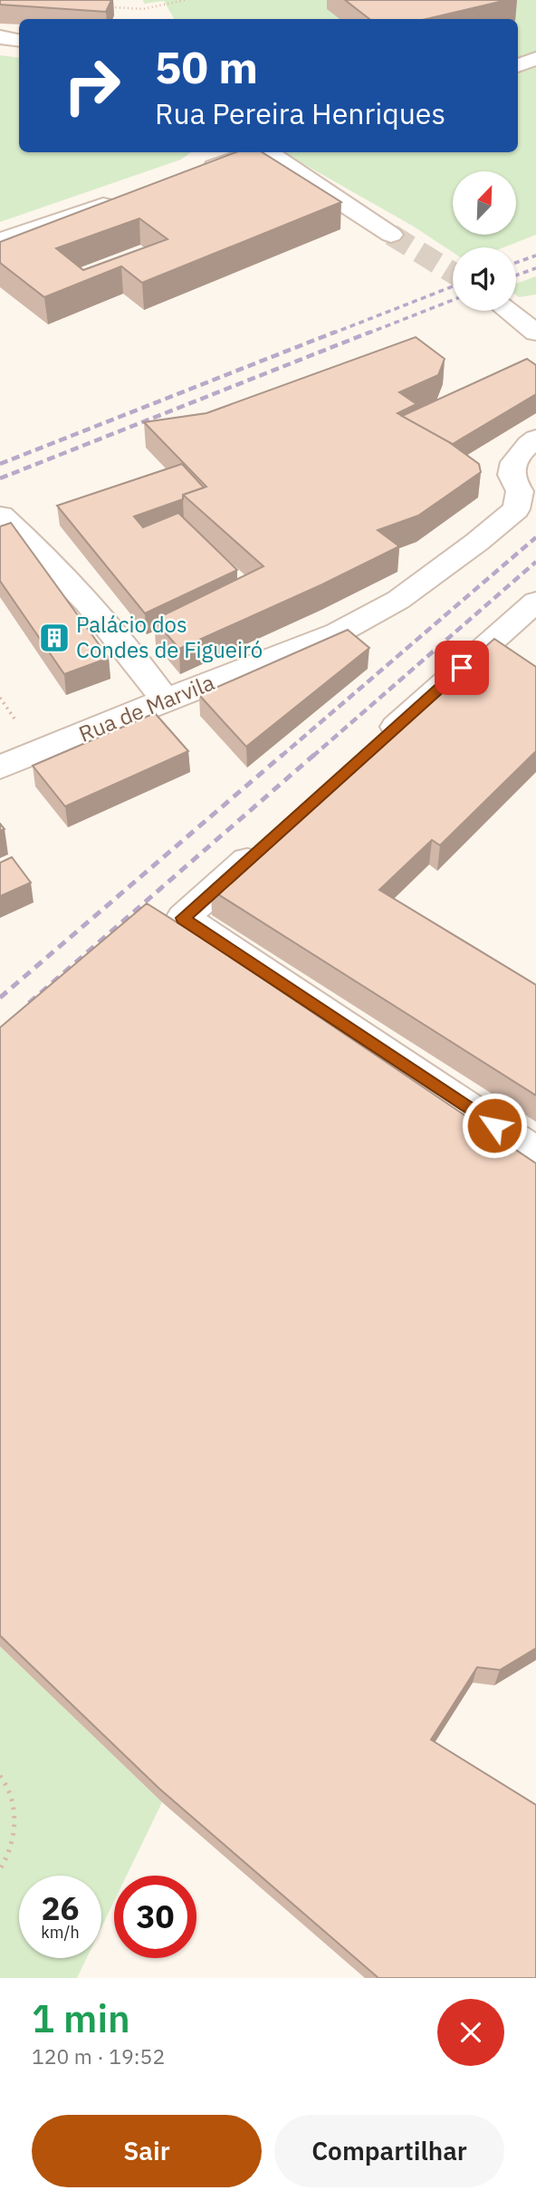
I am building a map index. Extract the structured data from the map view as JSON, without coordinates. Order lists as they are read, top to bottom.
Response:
{
  "streets": {
    "street": ["Rua de Marvila"]
  },
  "places": {
    "building": ["Palácio dos Condes de Figueiró"]
  },
  "north": "top right",
  "page": {
    "turn": ["50 m", "Rua Pereira Henriques"],
    "speed": "26 km/h",
    "limit": "30",
    "heading": ["1 min", "120 m · 19:52"],
    "buttons": ["Sair", "Compartilhar"]
  }
}
